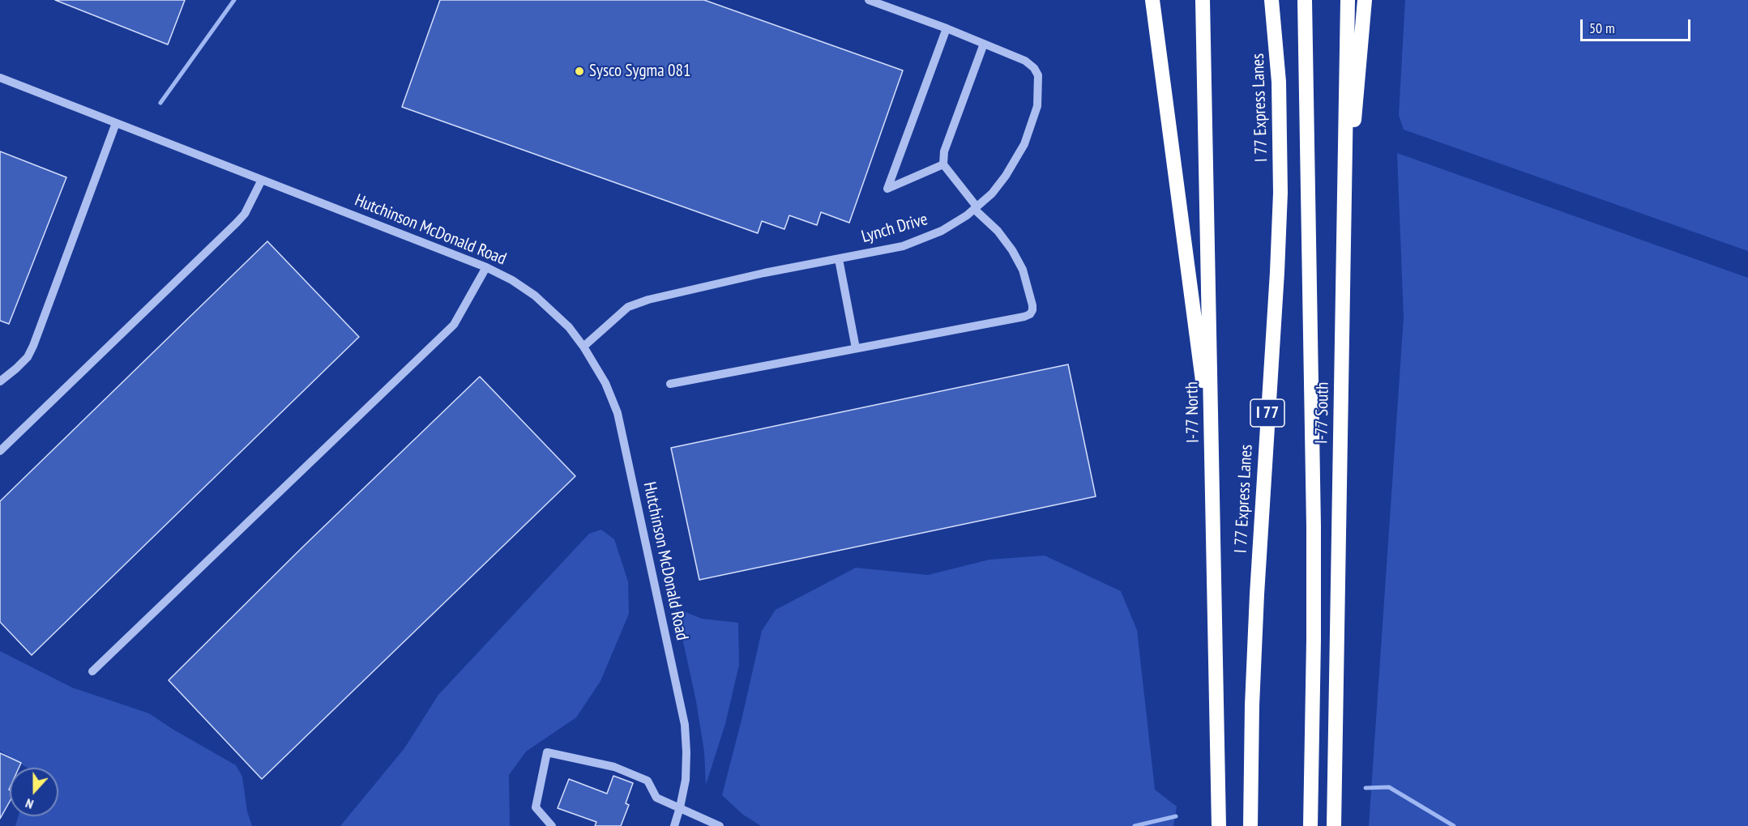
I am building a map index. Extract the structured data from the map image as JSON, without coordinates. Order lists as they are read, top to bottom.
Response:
{
  "streets": {
    "highway": [
      "I 77 Express Lanes",
      "I-77 North",
      "I 77",
      "I-77 South"
    ],
    "street": ["Lynch Drive", "Hutchinson McDonald Road"]
  },
  "crossings": [
    ["Lynch Drive", "Hutchinson McDonald Road"]
  ],
  "places": ["Sysco Sygma 081"],
  "scale_bar": "50 m",
  "north": "bottom"
}
